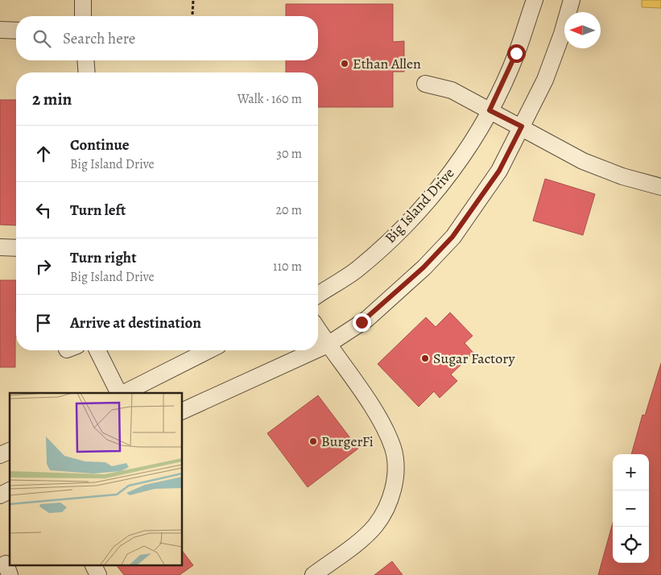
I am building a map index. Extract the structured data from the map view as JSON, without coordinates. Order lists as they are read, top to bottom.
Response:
{
  "streets": {
    "street": ["Big Island Drive"]
  },
  "places": ["Ethan Allen", "Sugar Factory", "BurgerFi"],
  "north": "left",
  "page": {
    "search": "Search here",
    "heading": ["2 min", "Walk · 160 m"],
    "list": [
      ["Continue", "Big Island Drive", "30 m"],
      ["Turn left", "20 m"],
      ["Turn right", "Big Island Drive", "110 m"],
      "Arrive at destination"
    ],
    "map_buttons": ["+", "−"]
  }
}
